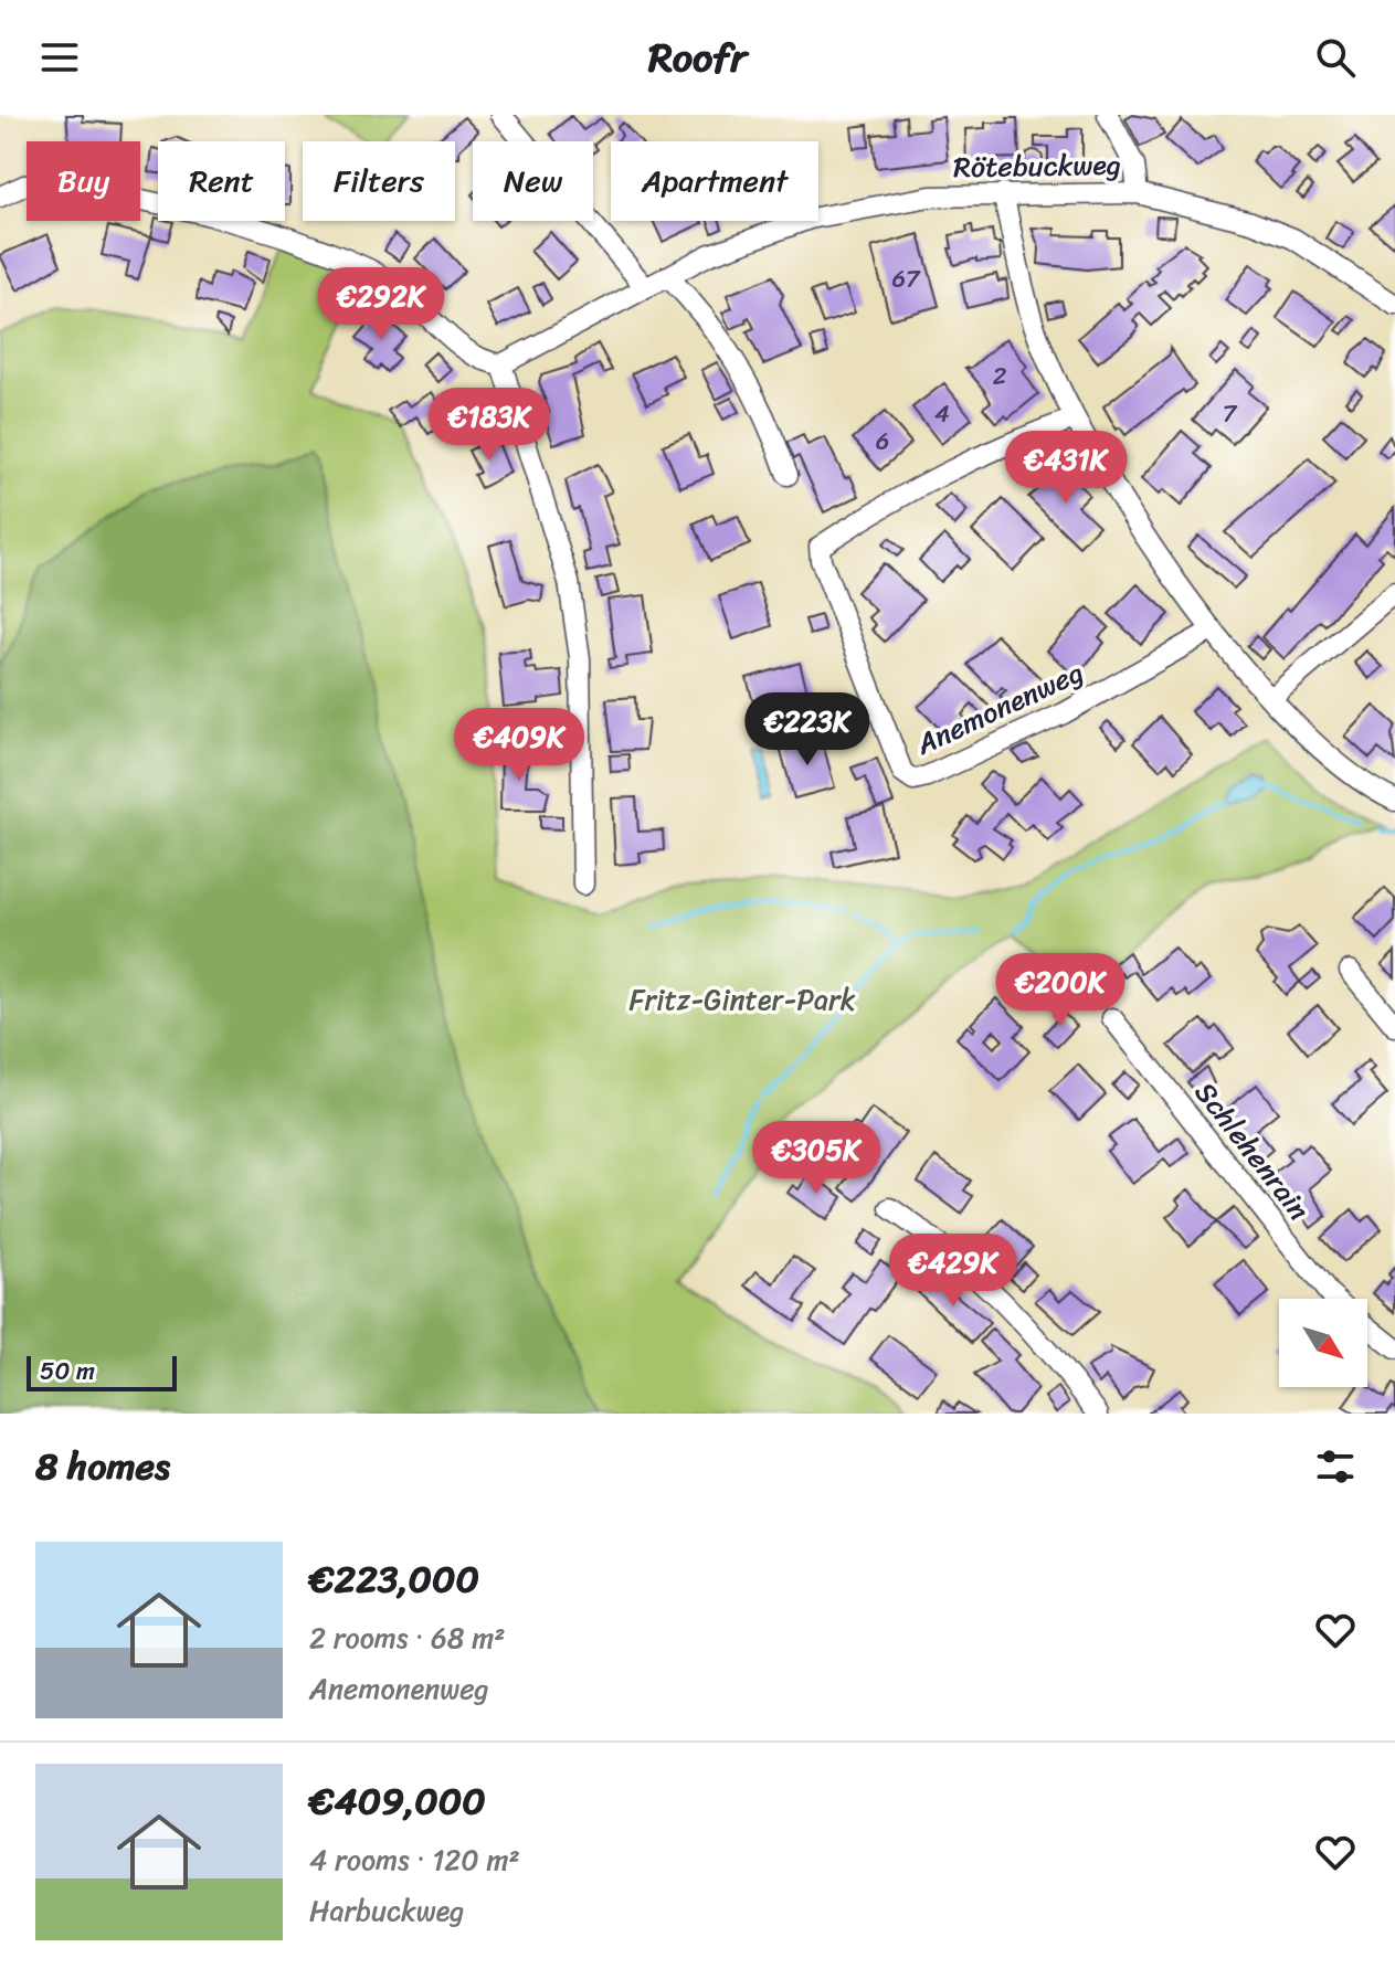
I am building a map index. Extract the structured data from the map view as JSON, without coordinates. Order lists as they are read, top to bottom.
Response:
{
  "streets": {
    "street": ["Rötebuckweg", "Anemonenweg", "Schlehenrain"]
  },
  "parks": ["Fritz-Ginter-Park"],
  "house_numbers": [
    "67",
    "2",
    "4",
    "7",
    "6"
  ],
  "scale_bar": "50 m",
  "north": "bottom right",
  "page": {
    "header": "Roofr",
    "chip": [
      "Buy",
      "Rent",
      "Filters",
      "New",
      "Apartment"
    ],
    "price": [
      "€292K",
      "€183K",
      "€431K",
      "€223K",
      "€409K",
      "€200K",
      "€305K",
      "€429K"
    ],
    "scale": "50 m",
    "heading": "8 homes",
    "list": [
      {
        "name": "€223,000",
        "note": "2 rooms · 68 m² · Anemonenweg"
      },
      {
        "name": "€409,000",
        "note": "4 rooms · 120 m² · Harbuckweg"
      }
    ]
  }
}
